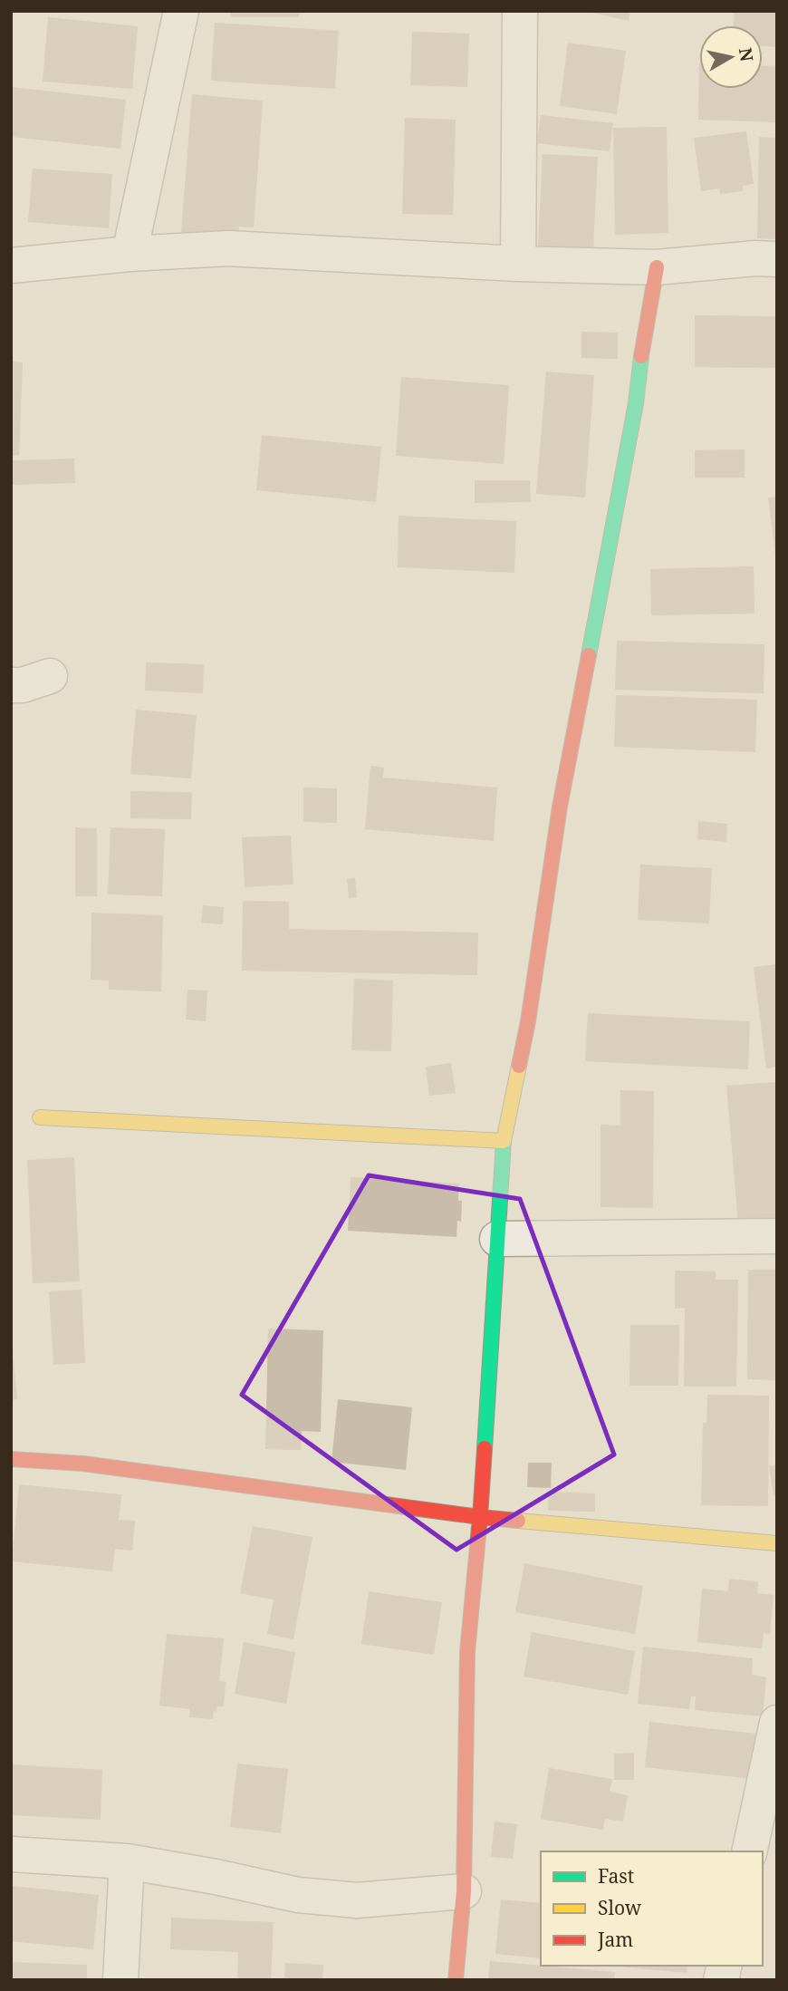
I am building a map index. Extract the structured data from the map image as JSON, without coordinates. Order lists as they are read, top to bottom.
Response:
{
  "legend": ["Fast", "Slow", "Jam"],
  "north": "right"
}
